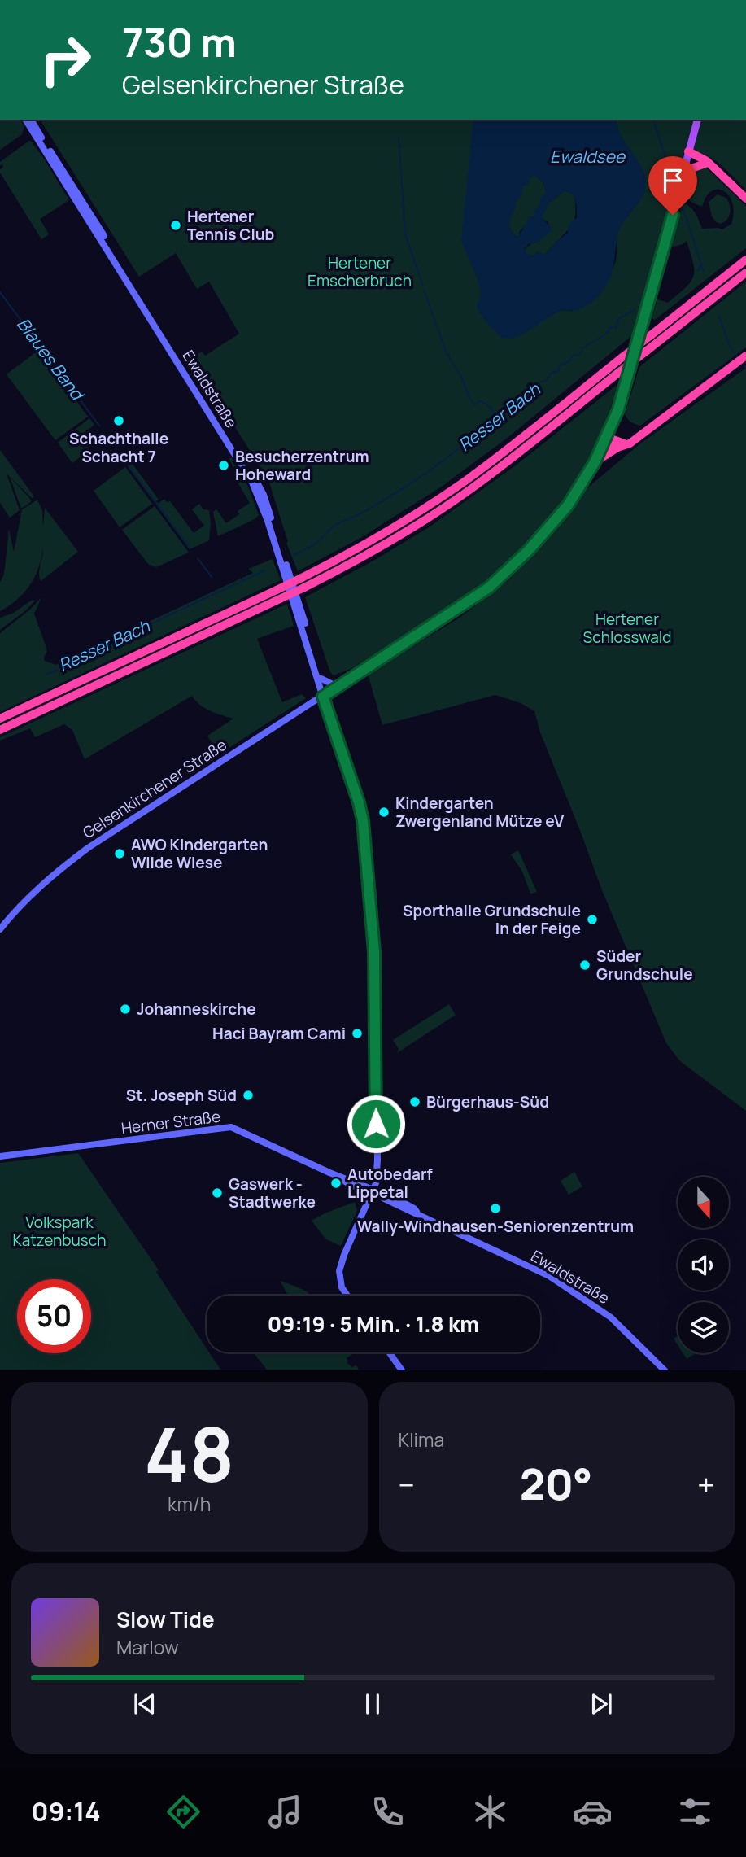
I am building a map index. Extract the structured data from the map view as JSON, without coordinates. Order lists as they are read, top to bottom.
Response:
{
  "streets": {
    "main road": ["Ewaldstraße", "Gelsenkirchener Straße", "Herner Straße"]
  },
  "crossings": [
    ["Ewaldstraße", "Gelsenkirchener Straße"],
    ["Ewaldstraße", "Herner Straße"]
  ],
  "water": ["Ewaldsee", "Blaues Band", "Resser Bach"],
  "parks": ["Hertener Emscherbruch", "Hertener Schlosswald", "Volkspark Katzenbusch"],
  "places": [
    "Hertener Tennis Club",
    "Schachthalle Schacht 7",
    "Besucherzentrum Hoheward",
    "Kindergarten Zwergenland Mütze eV",
    "AWO Kindergarten Wilde Wiese",
    "Sporthalle Grundschule In der Feige",
    "Süder Grundschule",
    "Johanneskirche",
    "Haci Bayram Cami",
    "St. Joseph Süd",
    "Bürgerhaus-Süd",
    "Autobedarf Lippetal",
    "Gaswerk - Stadtwerke",
    "Wally-Windhausen-Seniorenzentrum"
  ],
  "north": "bottom",
  "page": {
    "turn": ["730 m", "Gelsenkirchener Straße"],
    "limit": "50",
    "trip": "09:19 · 5 Min. · 1.8 km",
    "tile": [
      ["48", "km/h"],
      "Klima"
    ],
    "heat": ["−", "20°", "+"],
    "song": ["Slow Tide", "Marlow"],
    "tabs": "09:14"
  }
}
